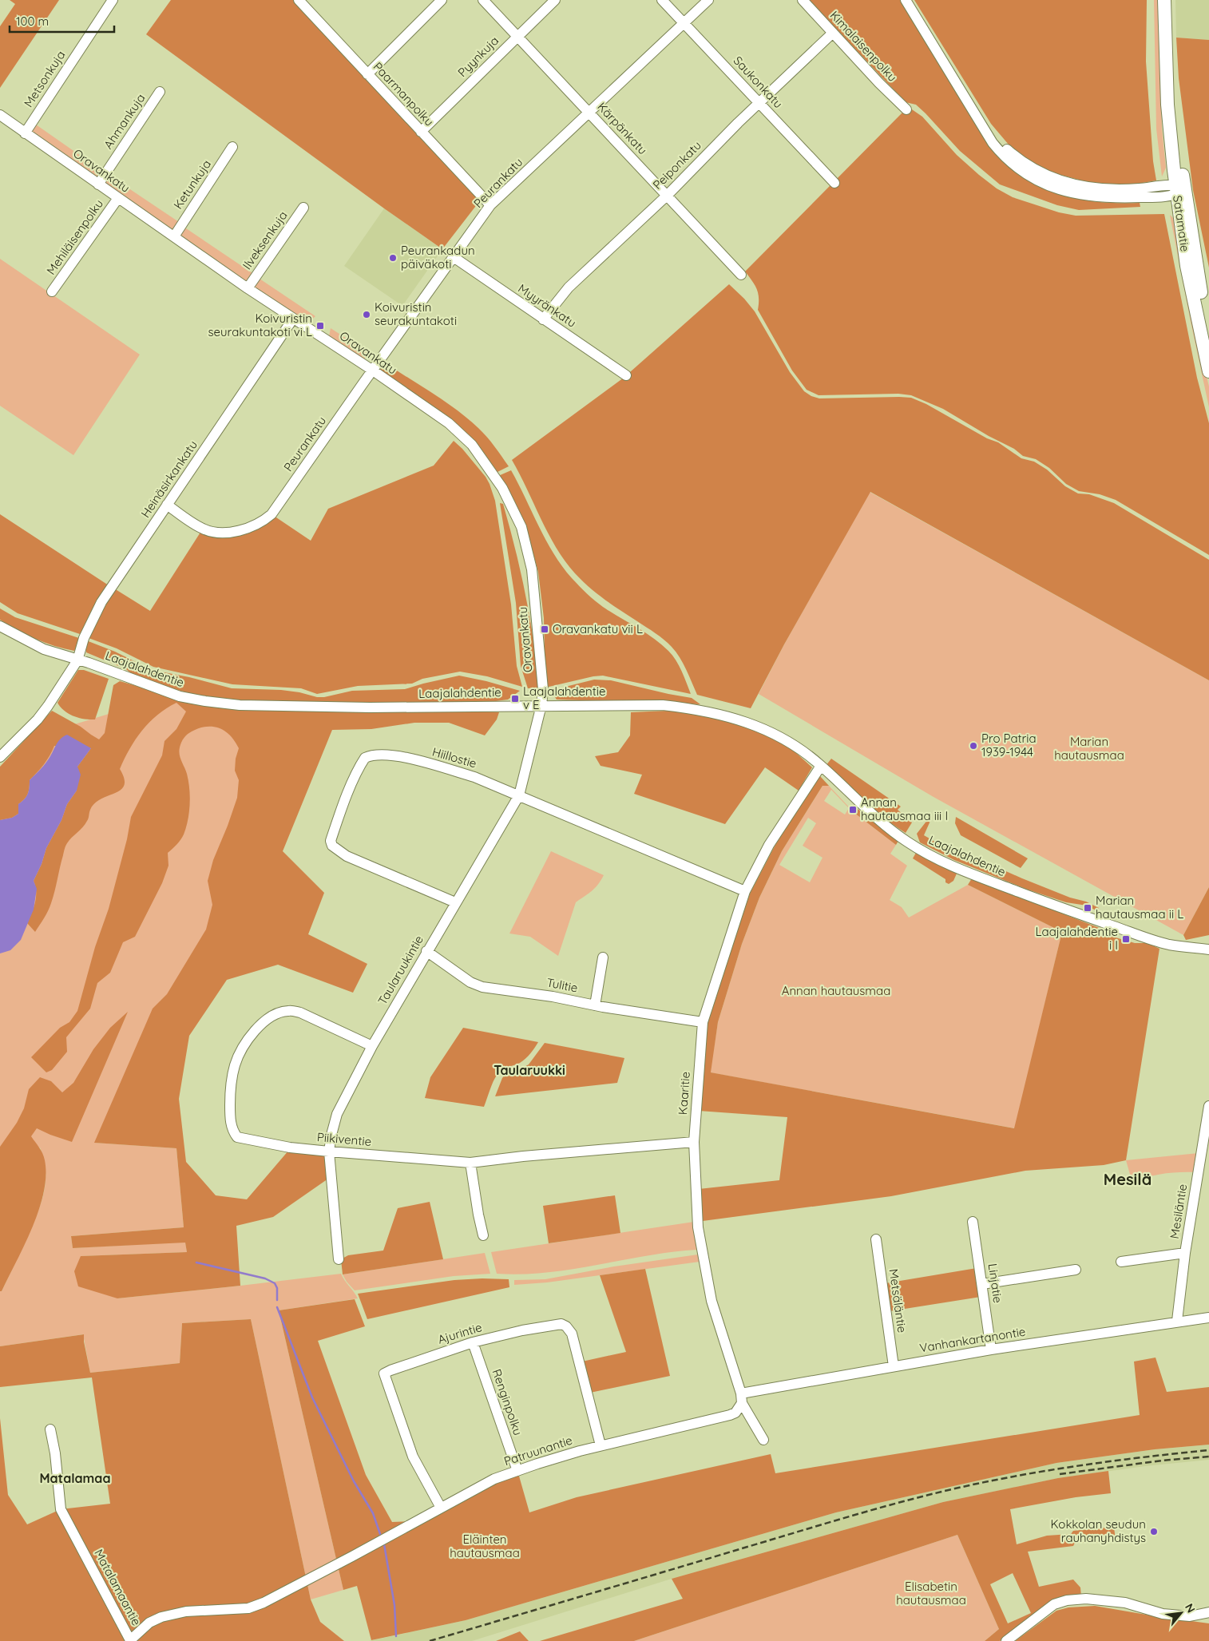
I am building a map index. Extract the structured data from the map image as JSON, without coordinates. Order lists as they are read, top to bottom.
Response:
{
  "streets": {
    "main road": ["Satamatie"],
    "street": [
      "Kimalaisenpolku",
      "Pyynkuja",
      "Metsonkuja",
      "Saukonkatu",
      "Paarmanpolku",
      "Ahmankuja",
      "Kärpänkatu",
      "Peiponkatu",
      "Oravankatu",
      "Peurankatu",
      "Ketunkuja",
      "Mehiläisenpolku",
      "Ilveksenkuja",
      "Myyränkatu",
      "Heinäsirkankatu",
      "Laajalahdentie",
      "Hiillostie",
      "Taularuukintie",
      "Tulitie",
      "Kaaritie",
      "Piikiventie",
      "Mesiläntie",
      "Linjatie",
      "Metsäläntie",
      "Ajurintie",
      "Vanhankartanontie",
      "Renginpolku",
      "Patruunantie",
      "Matalamaantie"
    ]
  },
  "crossings": [
    ["Kimalaisenpolku", "Peiponkatu"],
    ["Pyynkuja", "Paarmanpolku"],
    ["Pyynkuja", "Kärpänkatu"],
    ["Metsonkuja", "Oravankatu"],
    ["Saukonkatu", "Peiponkatu"],
    ["Saukonkatu", "Peurankatu"],
    ["Paarmanpolku", "Peurankatu"],
    ["Ahmankuja", "Oravankatu"],
    ["Kärpänkatu", "Peiponkatu"],
    ["Kärpänkatu", "Peurankatu"],
    ["Peiponkatu", "Myyränkatu"],
    ["Oravankatu", "Peurankatu"],
    ["Oravankatu", "Ketunkuja"],
    ["Oravankatu", "Mehiläisenpolku"],
    ["Oravankatu", "Ilveksenkuja"],
    ["Oravankatu", "Heinäsirkankatu"],
    ["Oravankatu", "Laajalahdentie"],
    ["Oravankatu", "Taularuukintie"],
    ["Peurankatu", "Myyränkatu"],
    ["Peurankatu", "Heinäsirkankatu"],
    ["Heinäsirkankatu", "Laajalahdentie"],
    ["Laajalahdentie", "Taularuukintie"],
    ["Laajalahdentie", "Kaaritie"],
    ["Hiillostie", "Taularuukintie"],
    ["Hiillostie", "Kaaritie"],
    ["Taularuukintie", "Tulitie"],
    ["Taularuukintie", "Piikiventie"],
    ["Tulitie", "Kaaritie"],
    ["Kaaritie", "Piikiventie"],
    ["Kaaritie", "Vanhankartanontie"],
    ["Kaaritie", "Patruunantie"],
    ["Mesiläntie", "Vanhankartanontie"],
    ["Linjatie", "Vanhankartanontie"],
    ["Metsäläntie", "Vanhankartanontie"],
    ["Ajurintie", "Renginpolku"],
    ["Ajurintie", "Patruunantie"],
    ["Vanhankartanontie", "Patruunantie"],
    ["Renginpolku", "Patruunantie"],
    ["Patruunantie", "Matalamaantie"]
  ],
  "districts": ["Taularuukki", "Mesilä", "Matalamaa"],
  "parks": [
    "Marian hautausmaa",
    "Annan hautausmaa",
    "Eläinten hautausmaa",
    "Elisabetin hautausmaa"
  ],
  "places": {
    "other": [
      "Peurankadun päiväkoti",
      "Koivuristin seurakuntakoti",
      "Pro Patria 1939-1944",
      "Kokkolan seudun rauhanyhdistys"
    ],
    "transit": [
      "Koivuristin seurakuntakoti vi L",
      "Oravankatu vii L",
      "Laajalahdentie v E",
      "Annan hautausmaa iii I",
      "Marian hautausmaa ii L",
      "Laajalahdentie i I"
    ]
  },
  "scale_bar": "100 m",
  "north": "top right"
}
